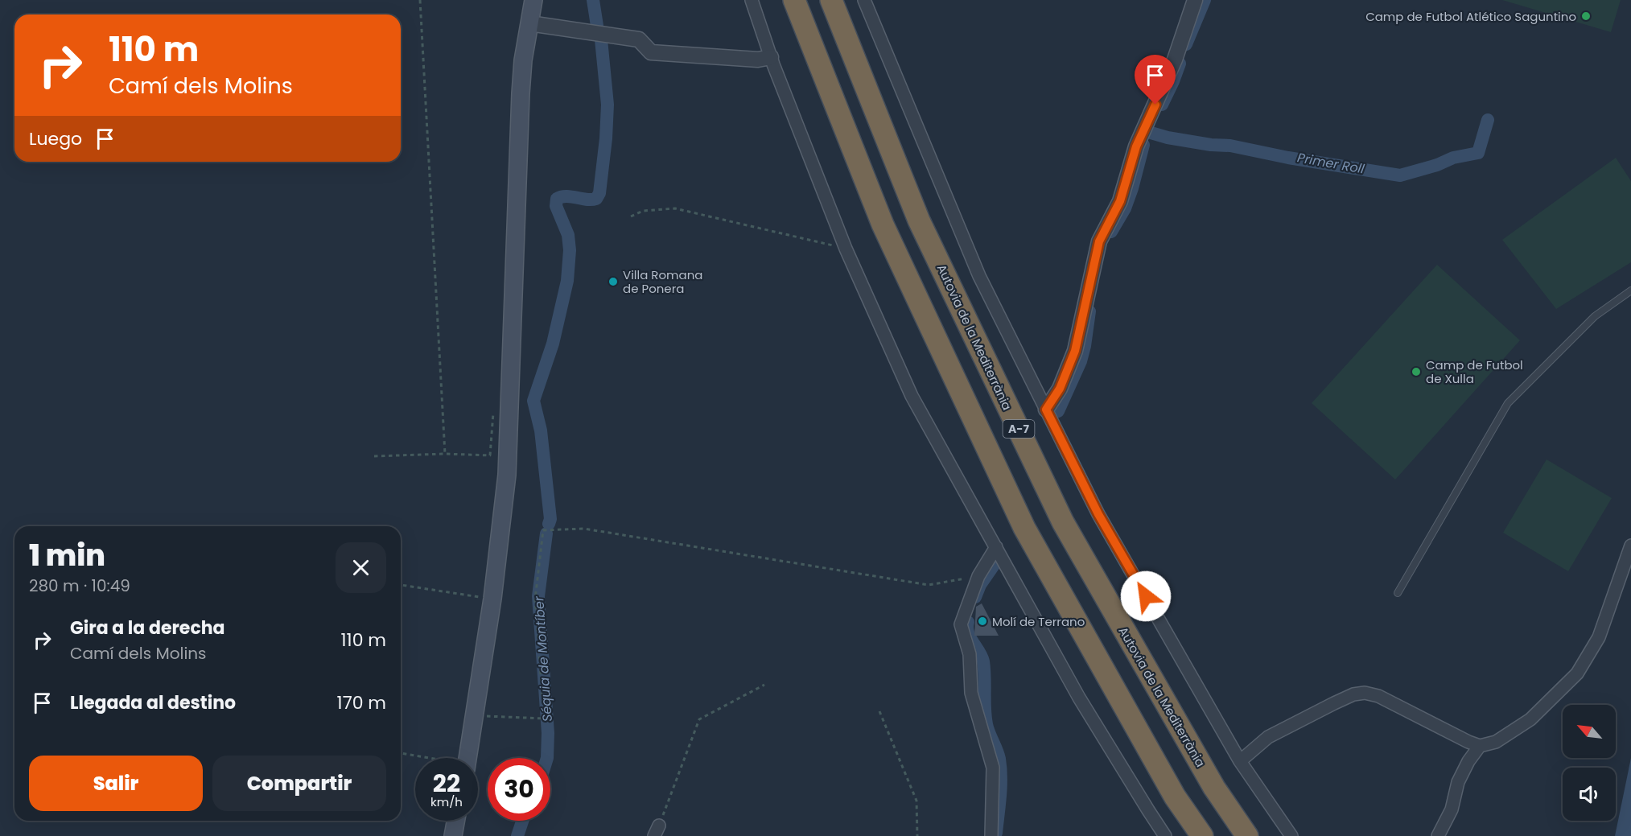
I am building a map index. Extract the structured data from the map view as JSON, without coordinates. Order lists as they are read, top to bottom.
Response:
{
  "streets": {
    "highway": ["Autovia de la Mediterrània", "A-7"]
  },
  "water": ["Primer Roll", "Séquia de Montíber"],
  "places": [
    "Camp de Futbol Atlético Saguntino",
    "Villa Romana de Ponera",
    "Camp de Futbol de Xulla",
    "Molí de Terrano"
  ],
  "north": "top left",
  "page": {
    "turn": ["110 m", "Camí dels Molins"],
    "then": "Luego",
    "heading": ["1 min", "280 m · 10:49"],
    "list": [
      {
        "name": "Gira a la derecha",
        "note": "Camí dels Molins",
        "value": "110 m"
      },
      {
        "name": "Llegada al destino",
        "value": "170 m"
      }
    ],
    "buttons": ["Salir", "Compartir"],
    "speed": "22 km/h",
    "limit": "30"
  }
}
